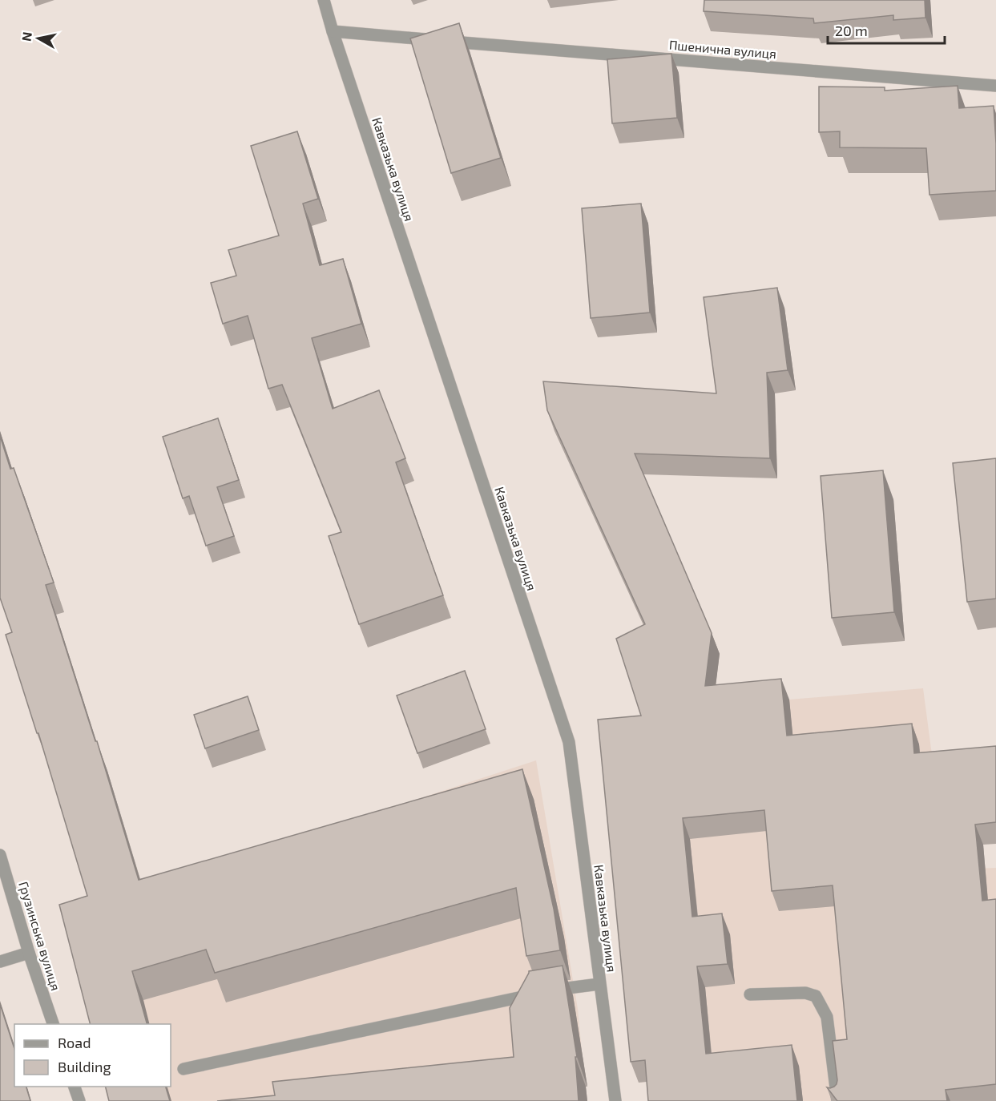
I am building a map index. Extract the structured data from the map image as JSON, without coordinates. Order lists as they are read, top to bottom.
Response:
{
  "streets": {
    "street": ["Пшенична вулиця", "Кавказька вулиця", "Грузинська вулиця"]
  },
  "crossings": [
    ["Пшенична вулиця", "Кавказька вулиця"]
  ],
  "legend": ["Road", "Building"],
  "scale_bar": "20 m",
  "north": "left"
}
